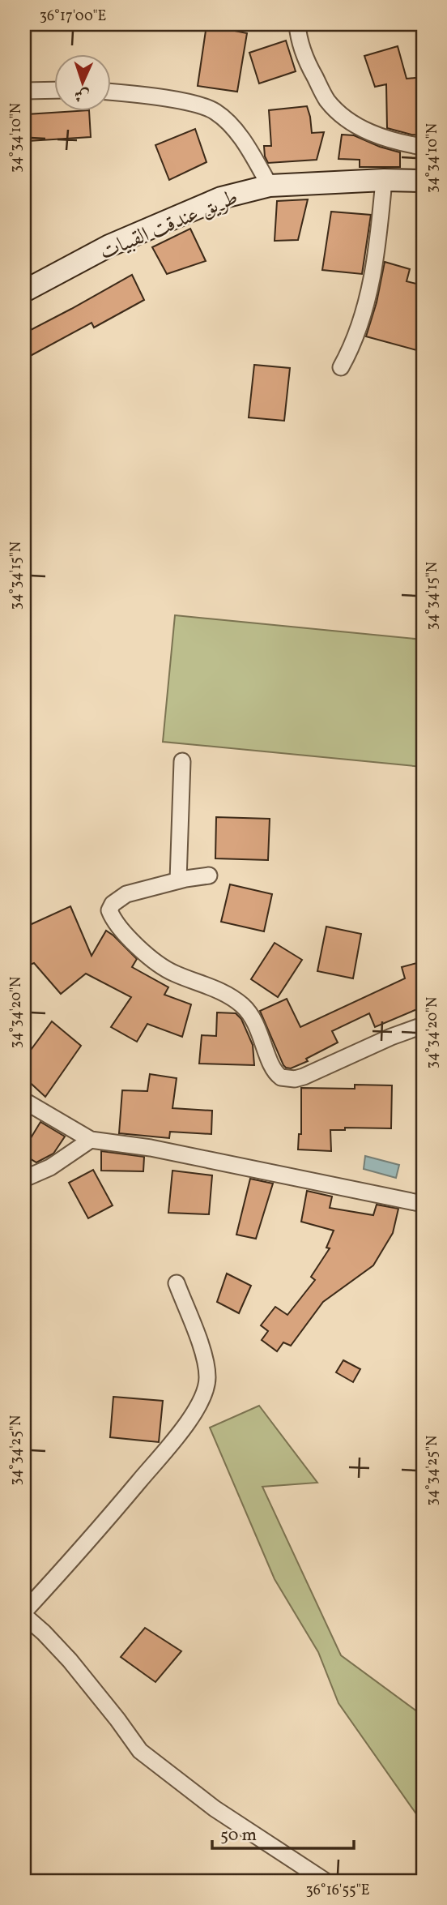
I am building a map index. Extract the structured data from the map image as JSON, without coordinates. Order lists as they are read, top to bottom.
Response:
{
  "streets": {
    "main road": ["طريق عندقت القبيات"]
  },
  "scale_bar": "50 m",
  "north": "bottom",
  "coordinates": [
    "36°17'00\"E",
    "34°34'10\"N",
    "34°34'15\"N",
    "34°34'20\"N",
    "34°34'25\"N",
    "36°16'55\"E"
  ]
}
